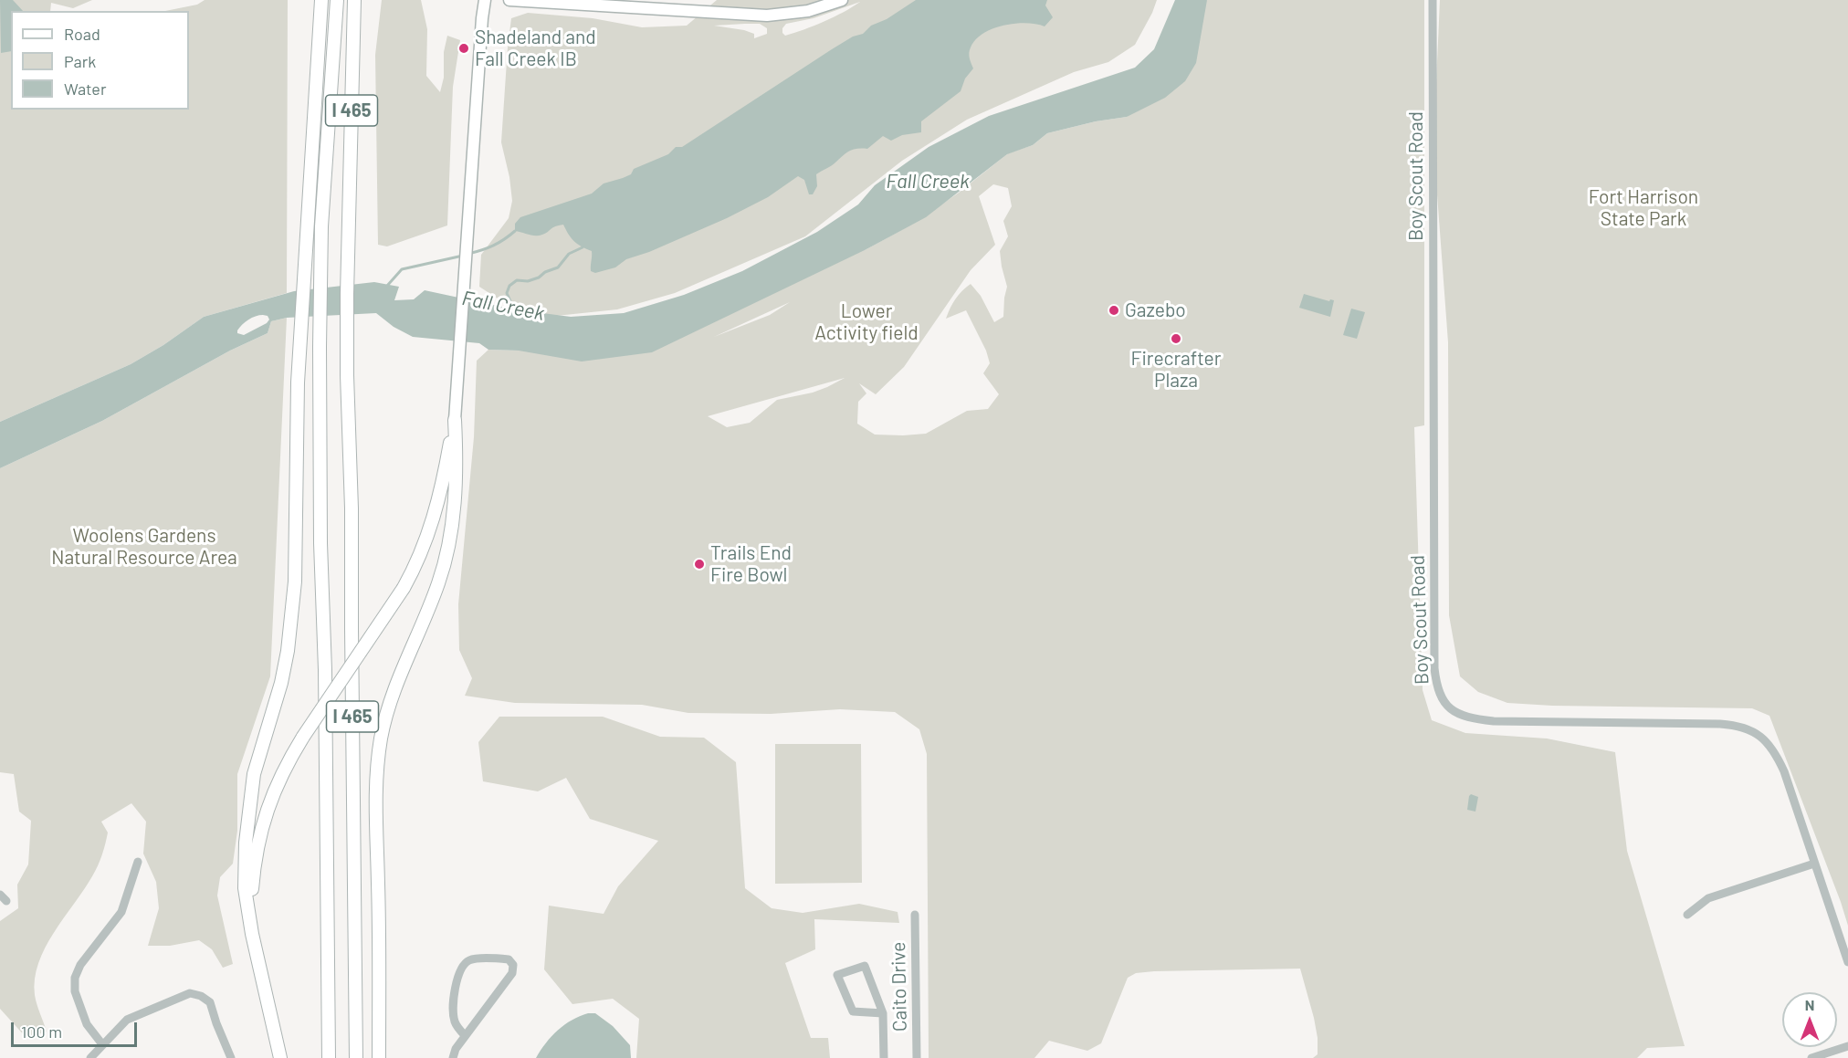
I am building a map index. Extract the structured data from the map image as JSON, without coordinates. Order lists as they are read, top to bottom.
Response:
{
  "streets": {
    "highway": ["I 465"],
    "street": ["Boy Scout Road", "Caito Drive"]
  },
  "water": ["Fall Creek"],
  "parks": ["Fort Harrison State Park", "Lower Activity field", "Woolens Gardens Natural Resource Area"],
  "places": [
    "Shadeland and Fall Creek IB",
    "Gazebo",
    "Firecrafter Plaza",
    "Trails End Fire Bowl"
  ],
  "legend": ["Road", "Park", "Water"],
  "scale_bar": "100 m",
  "north": "top"
}
